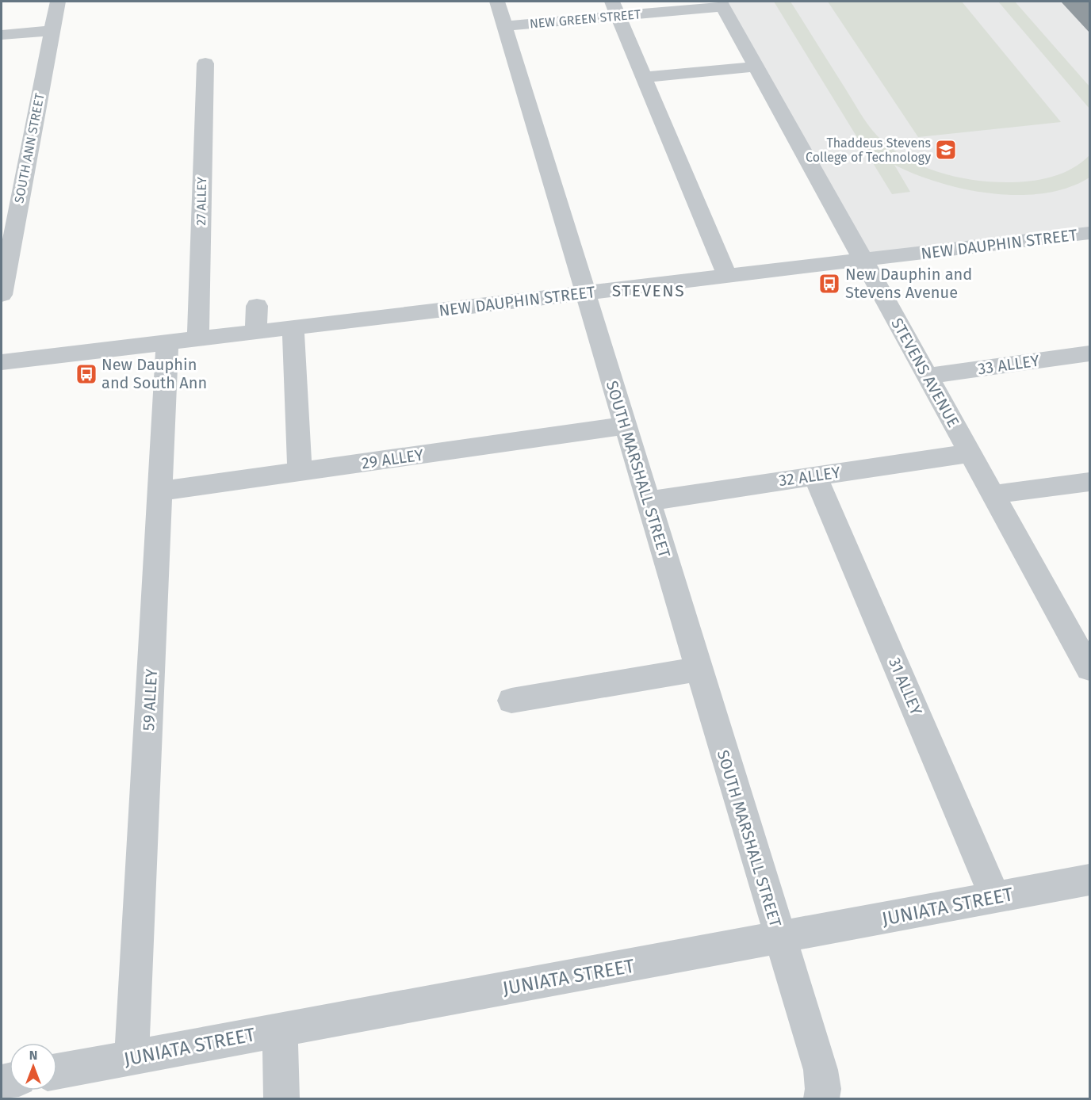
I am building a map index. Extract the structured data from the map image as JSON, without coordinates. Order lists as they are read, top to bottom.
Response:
{
  "streets": {
    "street": [
      "NEW GREEN STREET",
      "SOUTH ANN STREET",
      "27 ALLEY",
      "NEW DAUPHIN STREET",
      "33 ALLEY",
      "STEVENS AVENUE",
      "29 ALLEY",
      "SOUTH MARSHALL STREET",
      "32 ALLEY",
      "31 ALLEY",
      "59 ALLEY",
      "JUNIATA STREET"
    ]
  },
  "crossings": [
    ["NEW GREEN STREET", "STEVENS AVENUE"],
    ["NEW GREEN STREET", "SOUTH MARSHALL STREET"],
    ["27 ALLEY", "NEW DAUPHIN STREET"],
    ["NEW DAUPHIN STREET", "STEVENS AVENUE"],
    ["NEW DAUPHIN STREET", "SOUTH MARSHALL STREET"],
    ["NEW DAUPHIN STREET", "59 ALLEY"],
    ["33 ALLEY", "STEVENS AVENUE"],
    ["STEVENS AVENUE", "32 ALLEY"],
    ["29 ALLEY", "SOUTH MARSHALL STREET"],
    ["29 ALLEY", "59 ALLEY"],
    ["SOUTH MARSHALL STREET", "32 ALLEY"],
    ["SOUTH MARSHALL STREET", "JUNIATA STREET"],
    ["32 ALLEY", "31 ALLEY"],
    ["31 ALLEY", "JUNIATA STREET"],
    ["59 ALLEY", "JUNIATA STREET"]
  ],
  "districts": ["STEVENS"],
  "places": {
    "school or university": ["Thaddeus Stevens College of Technology"],
    "bus stop": ["New Dauphin and Stevens Avenue", "New Dauphin and South Ann"]
  },
  "north": "top"
}
